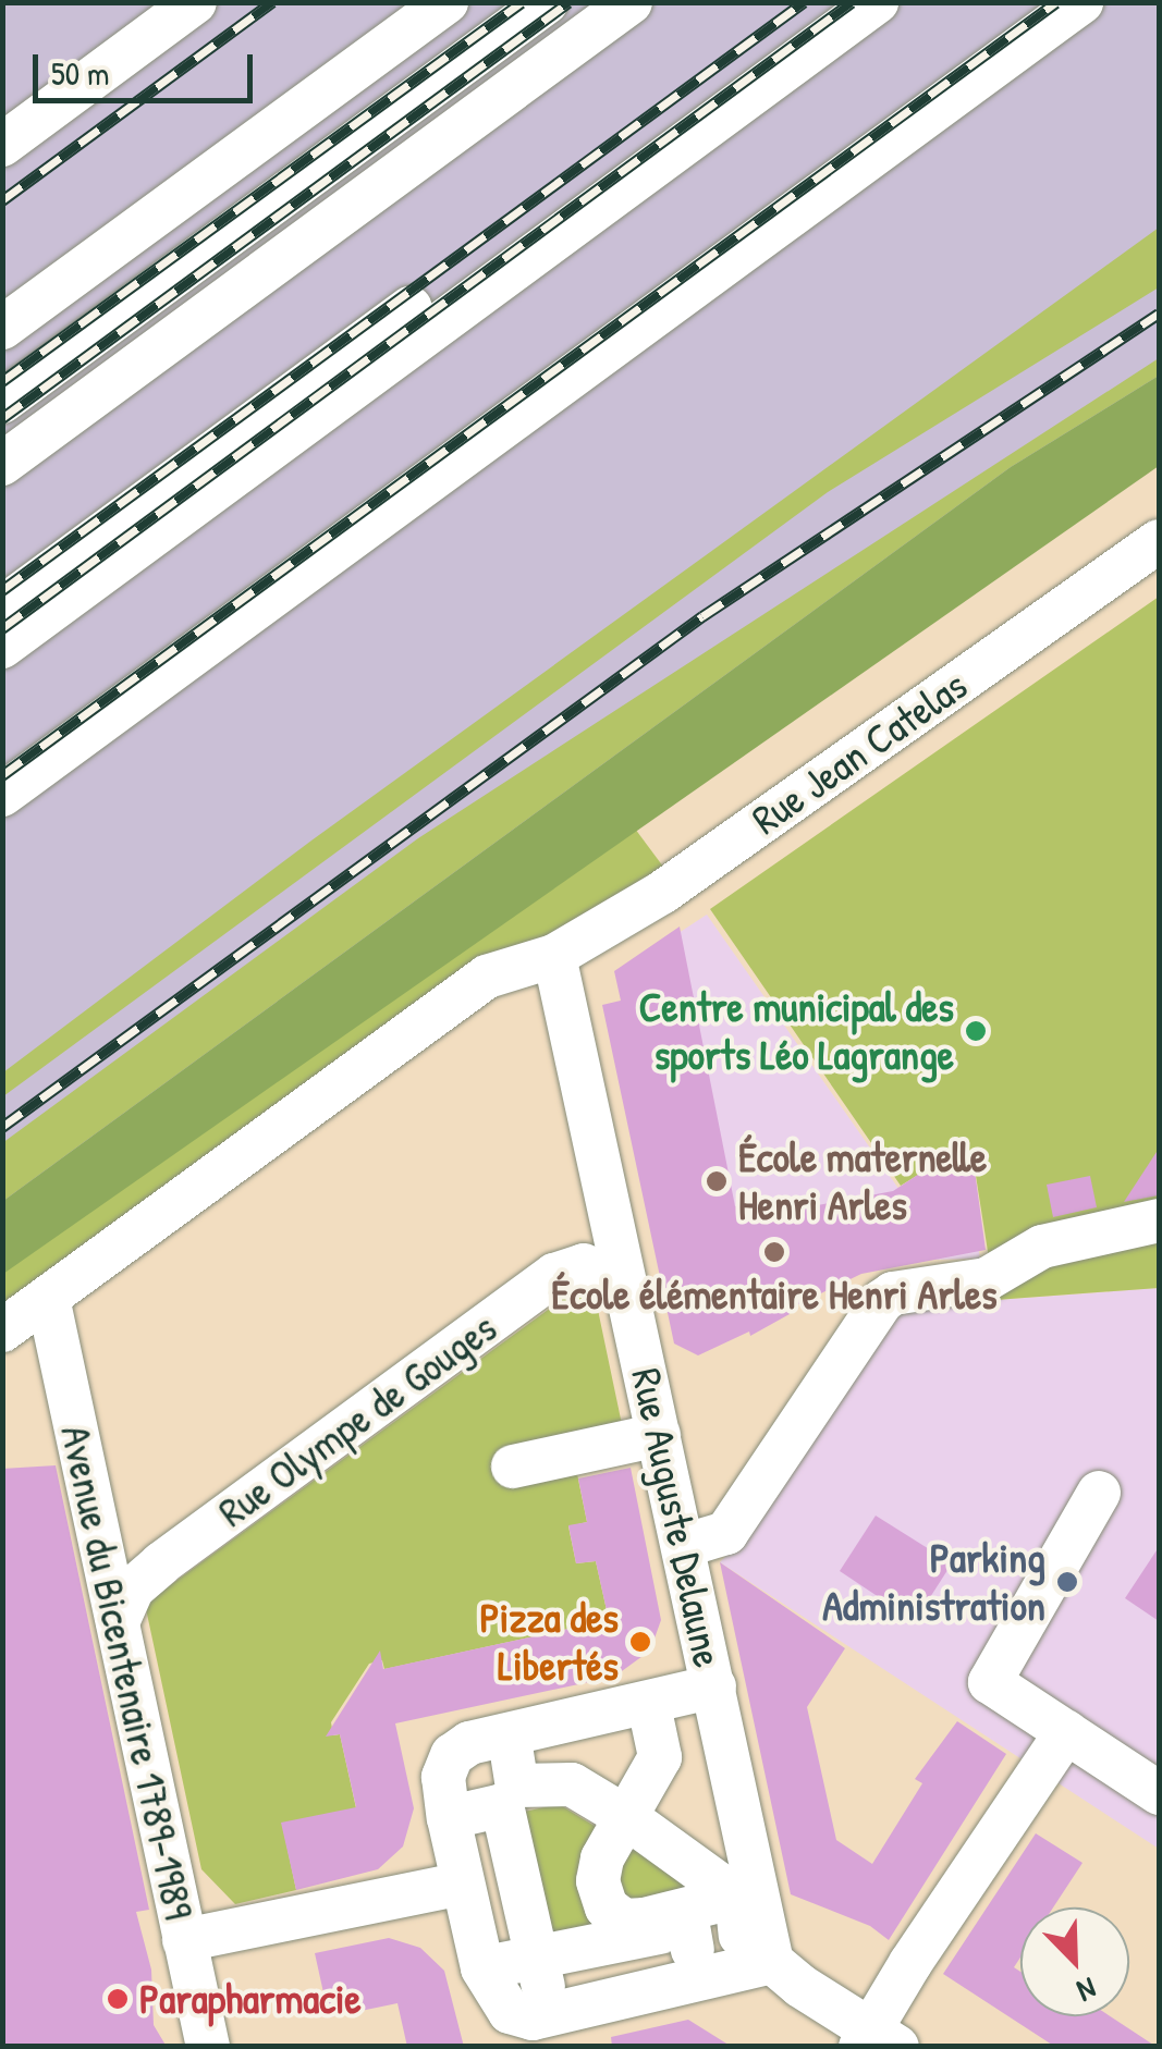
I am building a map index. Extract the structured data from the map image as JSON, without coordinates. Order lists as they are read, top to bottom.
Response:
{
  "streets": {
    "street": [
      "Rue Jean Catelas",
      "Rue Olympe de Gouges",
      "Rue Auguste Delaune",
      "Avenue du Bicentenaire 1789-1989"
    ]
  },
  "crossings": [
    ["Rue Jean Catelas", "Rue Auguste Delaune"],
    ["Rue Jean Catelas", "Avenue du Bicentenaire 1789-1989"],
    ["Rue Olympe de Gouges", "Rue Auguste Delaune"],
    ["Rue Olympe de Gouges", "Avenue du Bicentenaire 1789-1989"]
  ],
  "places": [
    "Centre municipal des sports Léo Lagrange",
    "École maternelle Henri Arles",
    "École élémentaire Henri Arles",
    "Parking Administration",
    "Pizza des Libertés",
    "Parapharmacie"
  ],
  "scale_bar": "50 m",
  "north": "bottom right"
}
